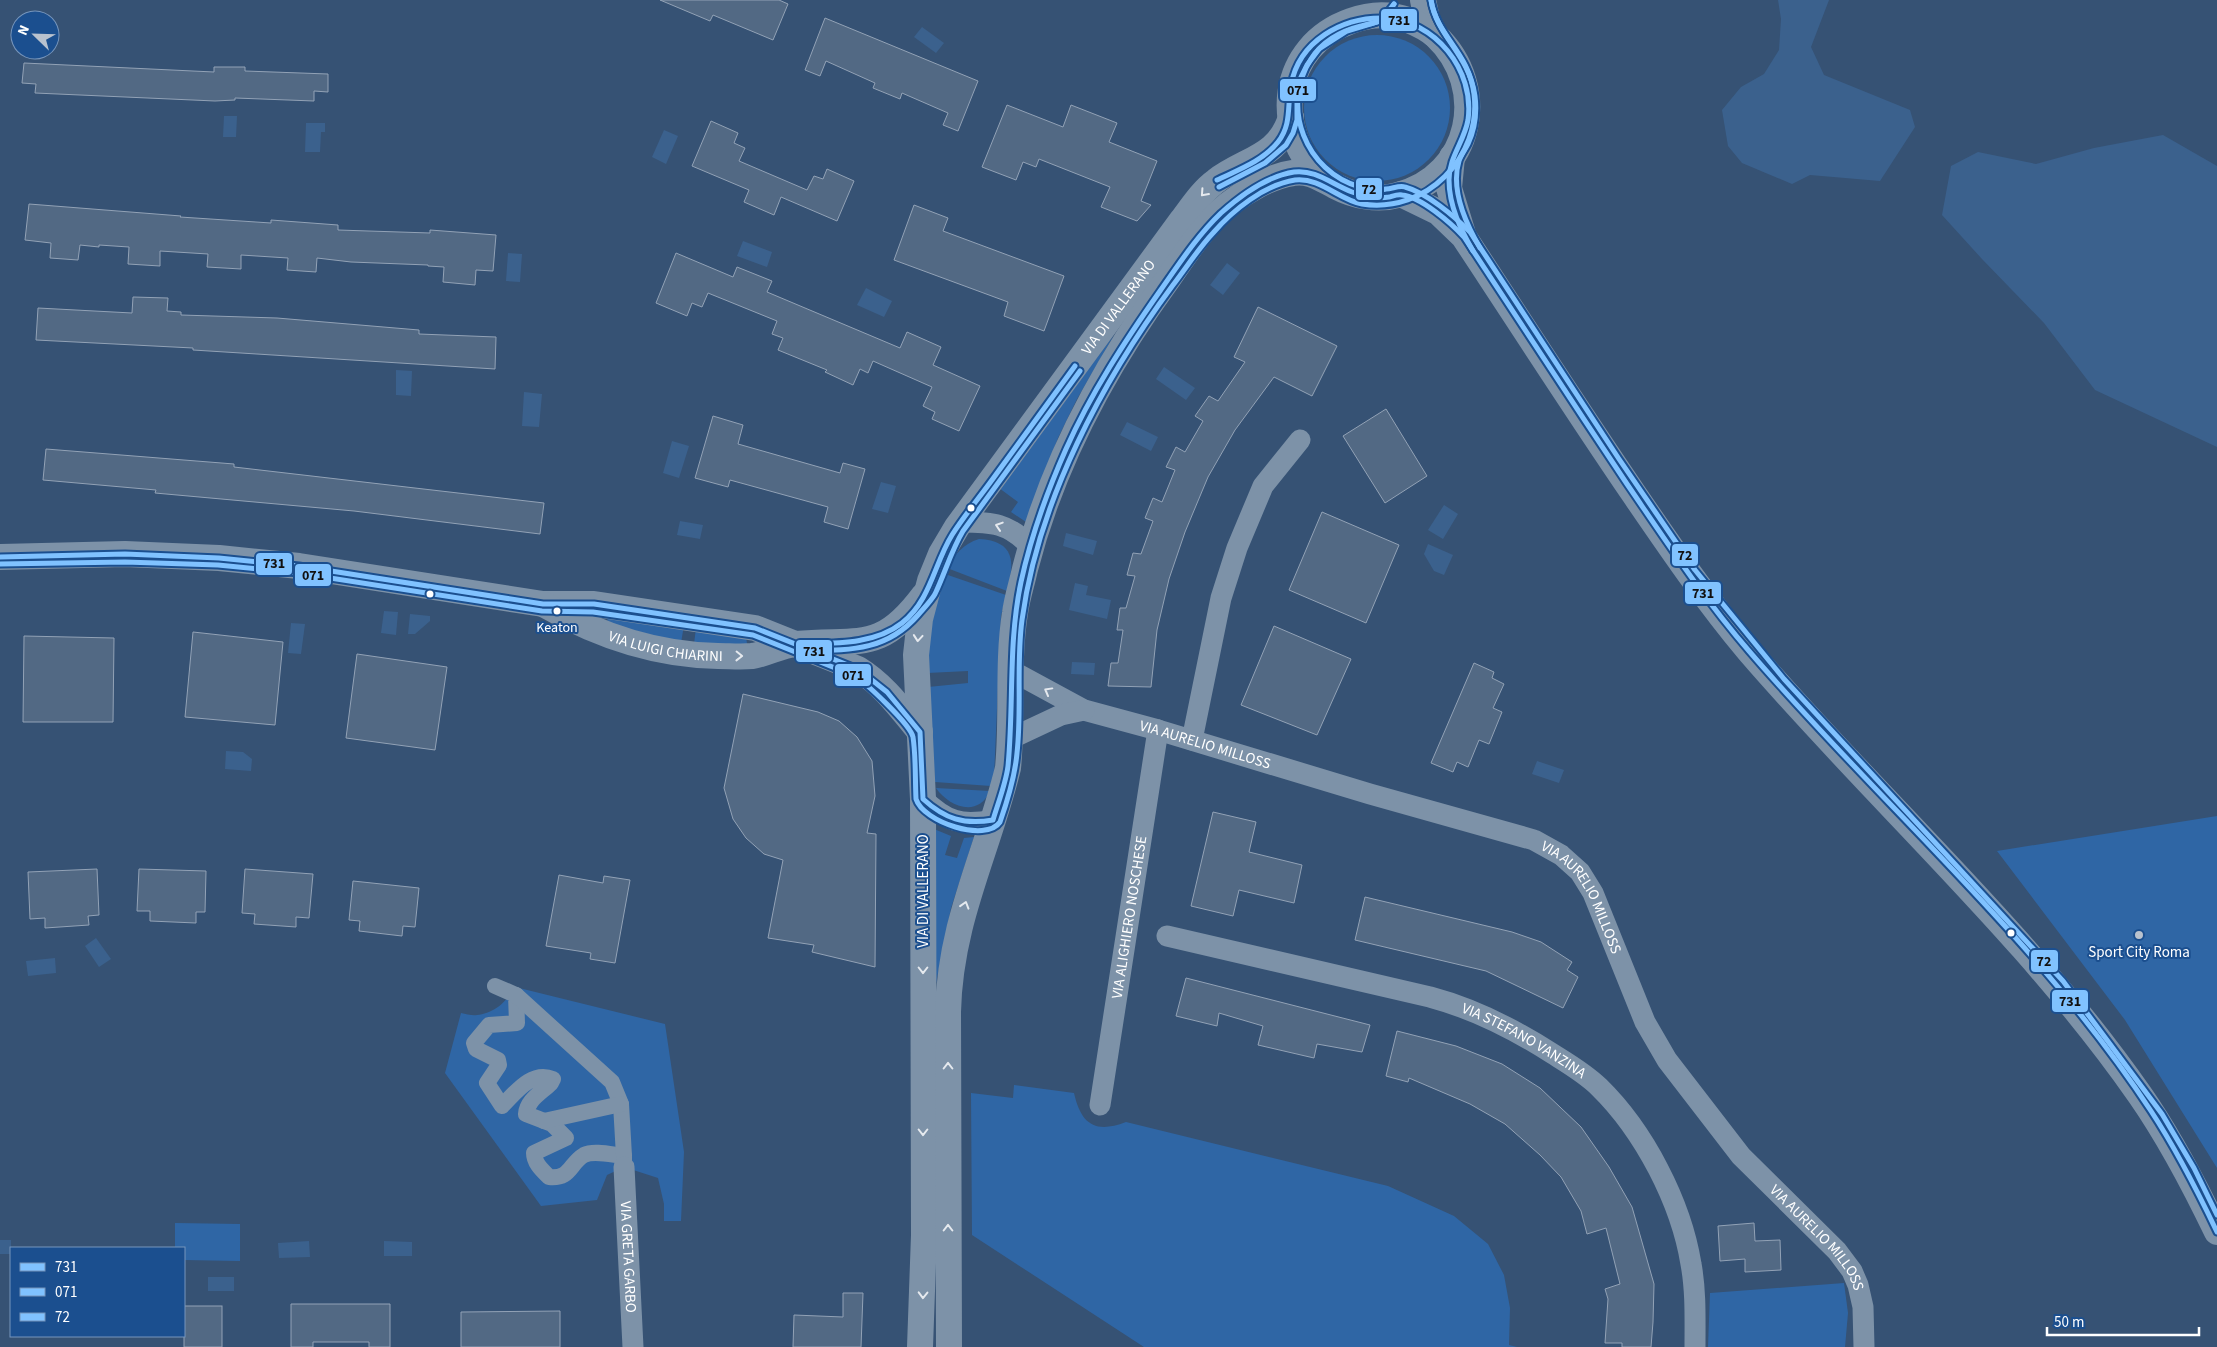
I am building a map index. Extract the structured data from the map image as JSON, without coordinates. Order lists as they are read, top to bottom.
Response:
{
  "streets": {
    "street": [
      "VIA DI VALLERANO",
      "VIA LUIGI CHIARINI",
      "VIA AURELIO MILLOSS",
      "VIA ALIGHIERO NOSCHESE",
      "VIA STEFANO VANZINA",
      "VIA GRETA GARBO"
    ]
  },
  "crossings": [
    ["VIA DI VALLERANO", "VIA LUIGI CHIARINI"],
    ["VIA DI VALLERANO", "VIA AURELIO MILLOSS"],
    ["VIA AURELIO MILLOSS", "VIA ALIGHIERO NOSCHESE"]
  ],
  "places": ["Keaton", "Sport City Roma"],
  "lines": ["transit line 071", "transit line 72", "transit line 731"],
  "legend": ["731", "071", "72"],
  "scale_bar": "50 m",
  "north": "top left"
}
